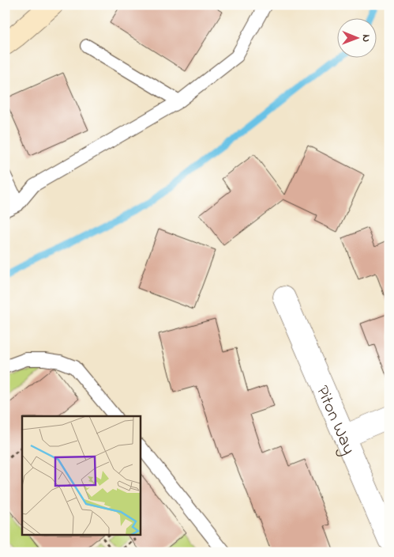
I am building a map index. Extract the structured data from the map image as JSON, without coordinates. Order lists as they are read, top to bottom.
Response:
{
  "streets": {
    "street": ["Piton Way"]
  },
  "north": "right"
}
